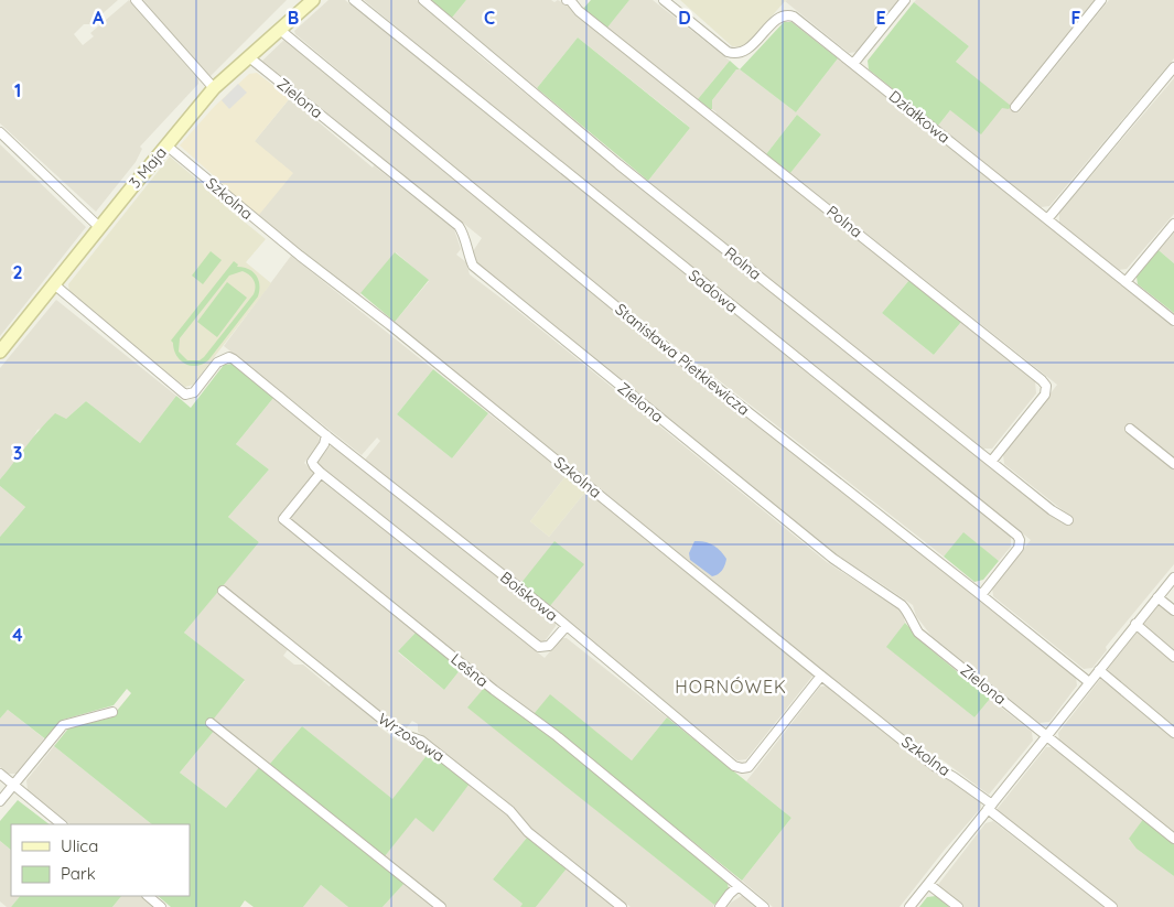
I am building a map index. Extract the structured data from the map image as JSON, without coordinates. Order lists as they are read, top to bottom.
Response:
{
  "streets": {
    "street": [
      "Zielona",
      "Działkowa",
      "3 Maja",
      "Szkolna",
      "Polna",
      "Rolna",
      "Sadowa",
      "Stanisława Pietkiewicza",
      "Boiskowa",
      "Leśna",
      "Wrzosowa"
    ]
  },
  "crossings": [
    ["Zielona", "3 Maja"],
    ["3 Maja", "Szkolna"],
    ["3 Maja", "Stanisława Pietkiewicza"],
    ["3 Maja", "Boiskowa"],
    ["Szkolna", "Boiskowa"],
    ["Polna", "Rolna"],
    ["Sadowa", "Stanisława Pietkiewicza"]
  ],
  "districts": ["HORNÓWEK"],
  "legend": ["Ulica", "Park"],
  "grid": {
    "columns": [
      "A",
      "B",
      "C",
      "D",
      "E",
      "F"
    ],
    "rows": [
      "1",
      "2",
      "3",
      "4"
    ]
  }
}
